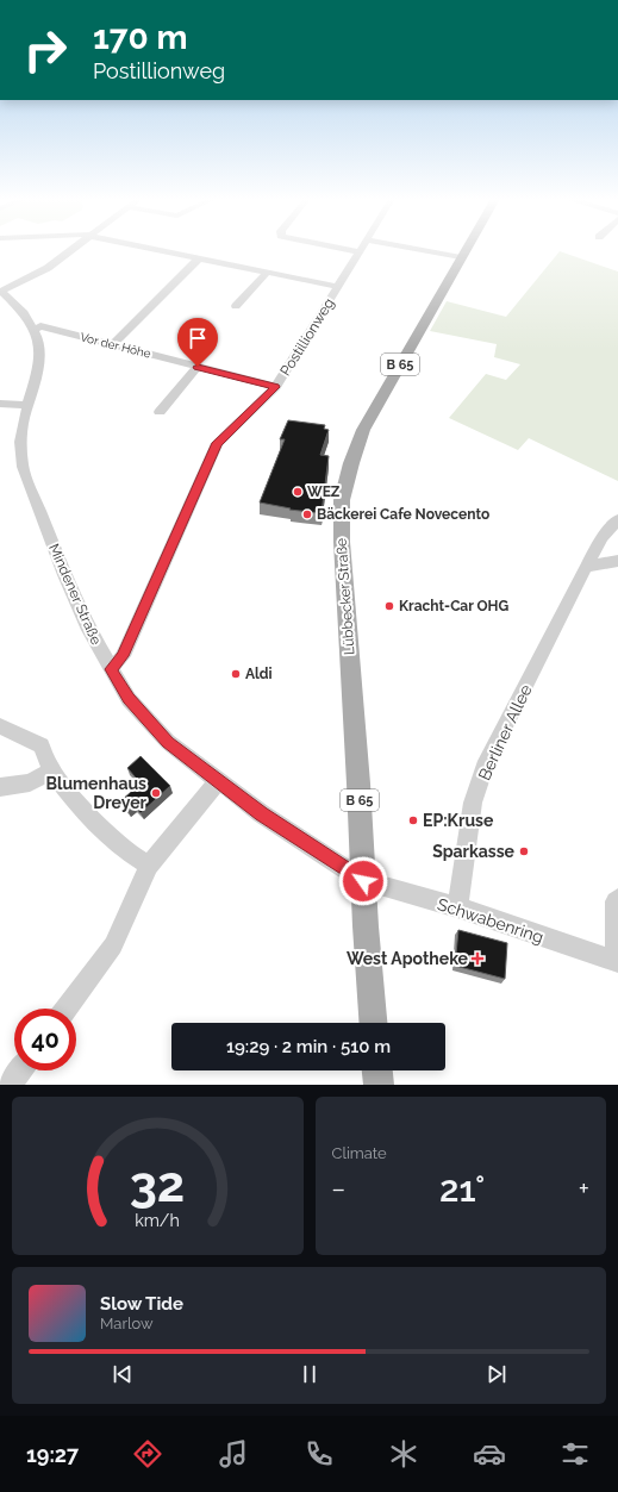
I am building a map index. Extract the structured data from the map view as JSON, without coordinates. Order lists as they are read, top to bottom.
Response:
{
  "streets": {
    "main road": ["B 65", "Lübbecker Straße"],
    "street": [
      "Postillionweg",
      "Vor der Höhe",
      "Mindener Straße",
      "Berliner Allee",
      "Schwabenring"
    ]
  },
  "crossings": [
    ["Postillionweg", "Vor der Höhe"],
    ["Postillionweg", "Mindener Straße"],
    ["Vor der Höhe", "Mindener Straße"],
    ["Mindener Straße", "Lübbecker Straße"],
    ["Mindener Straße", "Schwabenring"],
    ["Lübbecker Straße", "Schwabenring"],
    ["Berliner Allee", "Schwabenring"]
  ],
  "places": {
    "other": [
      "WEZ",
      "Bäckerei Cafe Novecento",
      "Kracht-Car OHG",
      "Aldi",
      "Blumenhaus Dreyer",
      "EP:Kruse",
      "Sparkasse"
    ],
    "health": ["West Apotheke"]
  },
  "page": {
    "turn": ["170 m", "Postillionweg"],
    "limit": "40",
    "trip": "19:29 · 2 min · 510 m",
    "tile": "Climate",
    "heat": ["−", "21°", "+"],
    "song": ["Slow Tide", "Marlow"],
    "tabs": "19:27",
    "gauge": ["32", "km/h"]
  }
}
